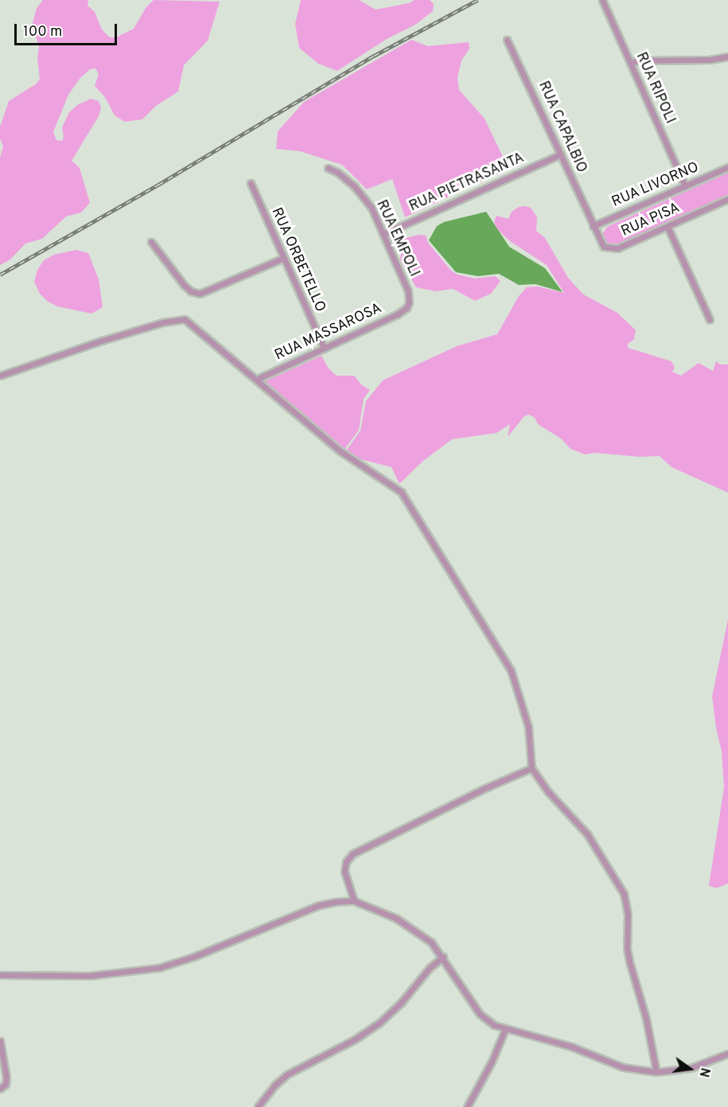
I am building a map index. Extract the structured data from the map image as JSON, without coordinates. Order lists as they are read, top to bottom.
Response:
{
  "streets": {
    "street": [
      "RUA RIPOLI",
      "RUA CAPALBIO",
      "RUA PIETRASANTA",
      "RUA LIVORNO",
      "RUA PISA",
      "RUA EMPOLI",
      "RUA ORBETELLO",
      "RUA MASSAROSA"
    ]
  },
  "crossings": [
    ["RUA RIPOLI", "RUA LIVORNO"],
    ["RUA CAPALBIO", "RUA PIETRASANTA"],
    ["RUA CAPALBIO", "RUA LIVORNO"],
    ["RUA CAPALBIO", "RUA PISA"],
    ["RUA PIETRASANTA", "RUA EMPOLI"],
    ["RUA LIVORNO", "RUA PISA"],
    ["RUA EMPOLI", "RUA MASSAROSA"],
    ["RUA ORBETELLO", "RUA MASSAROSA"]
  ],
  "scale_bar": "100 m",
  "north": "right"
}
